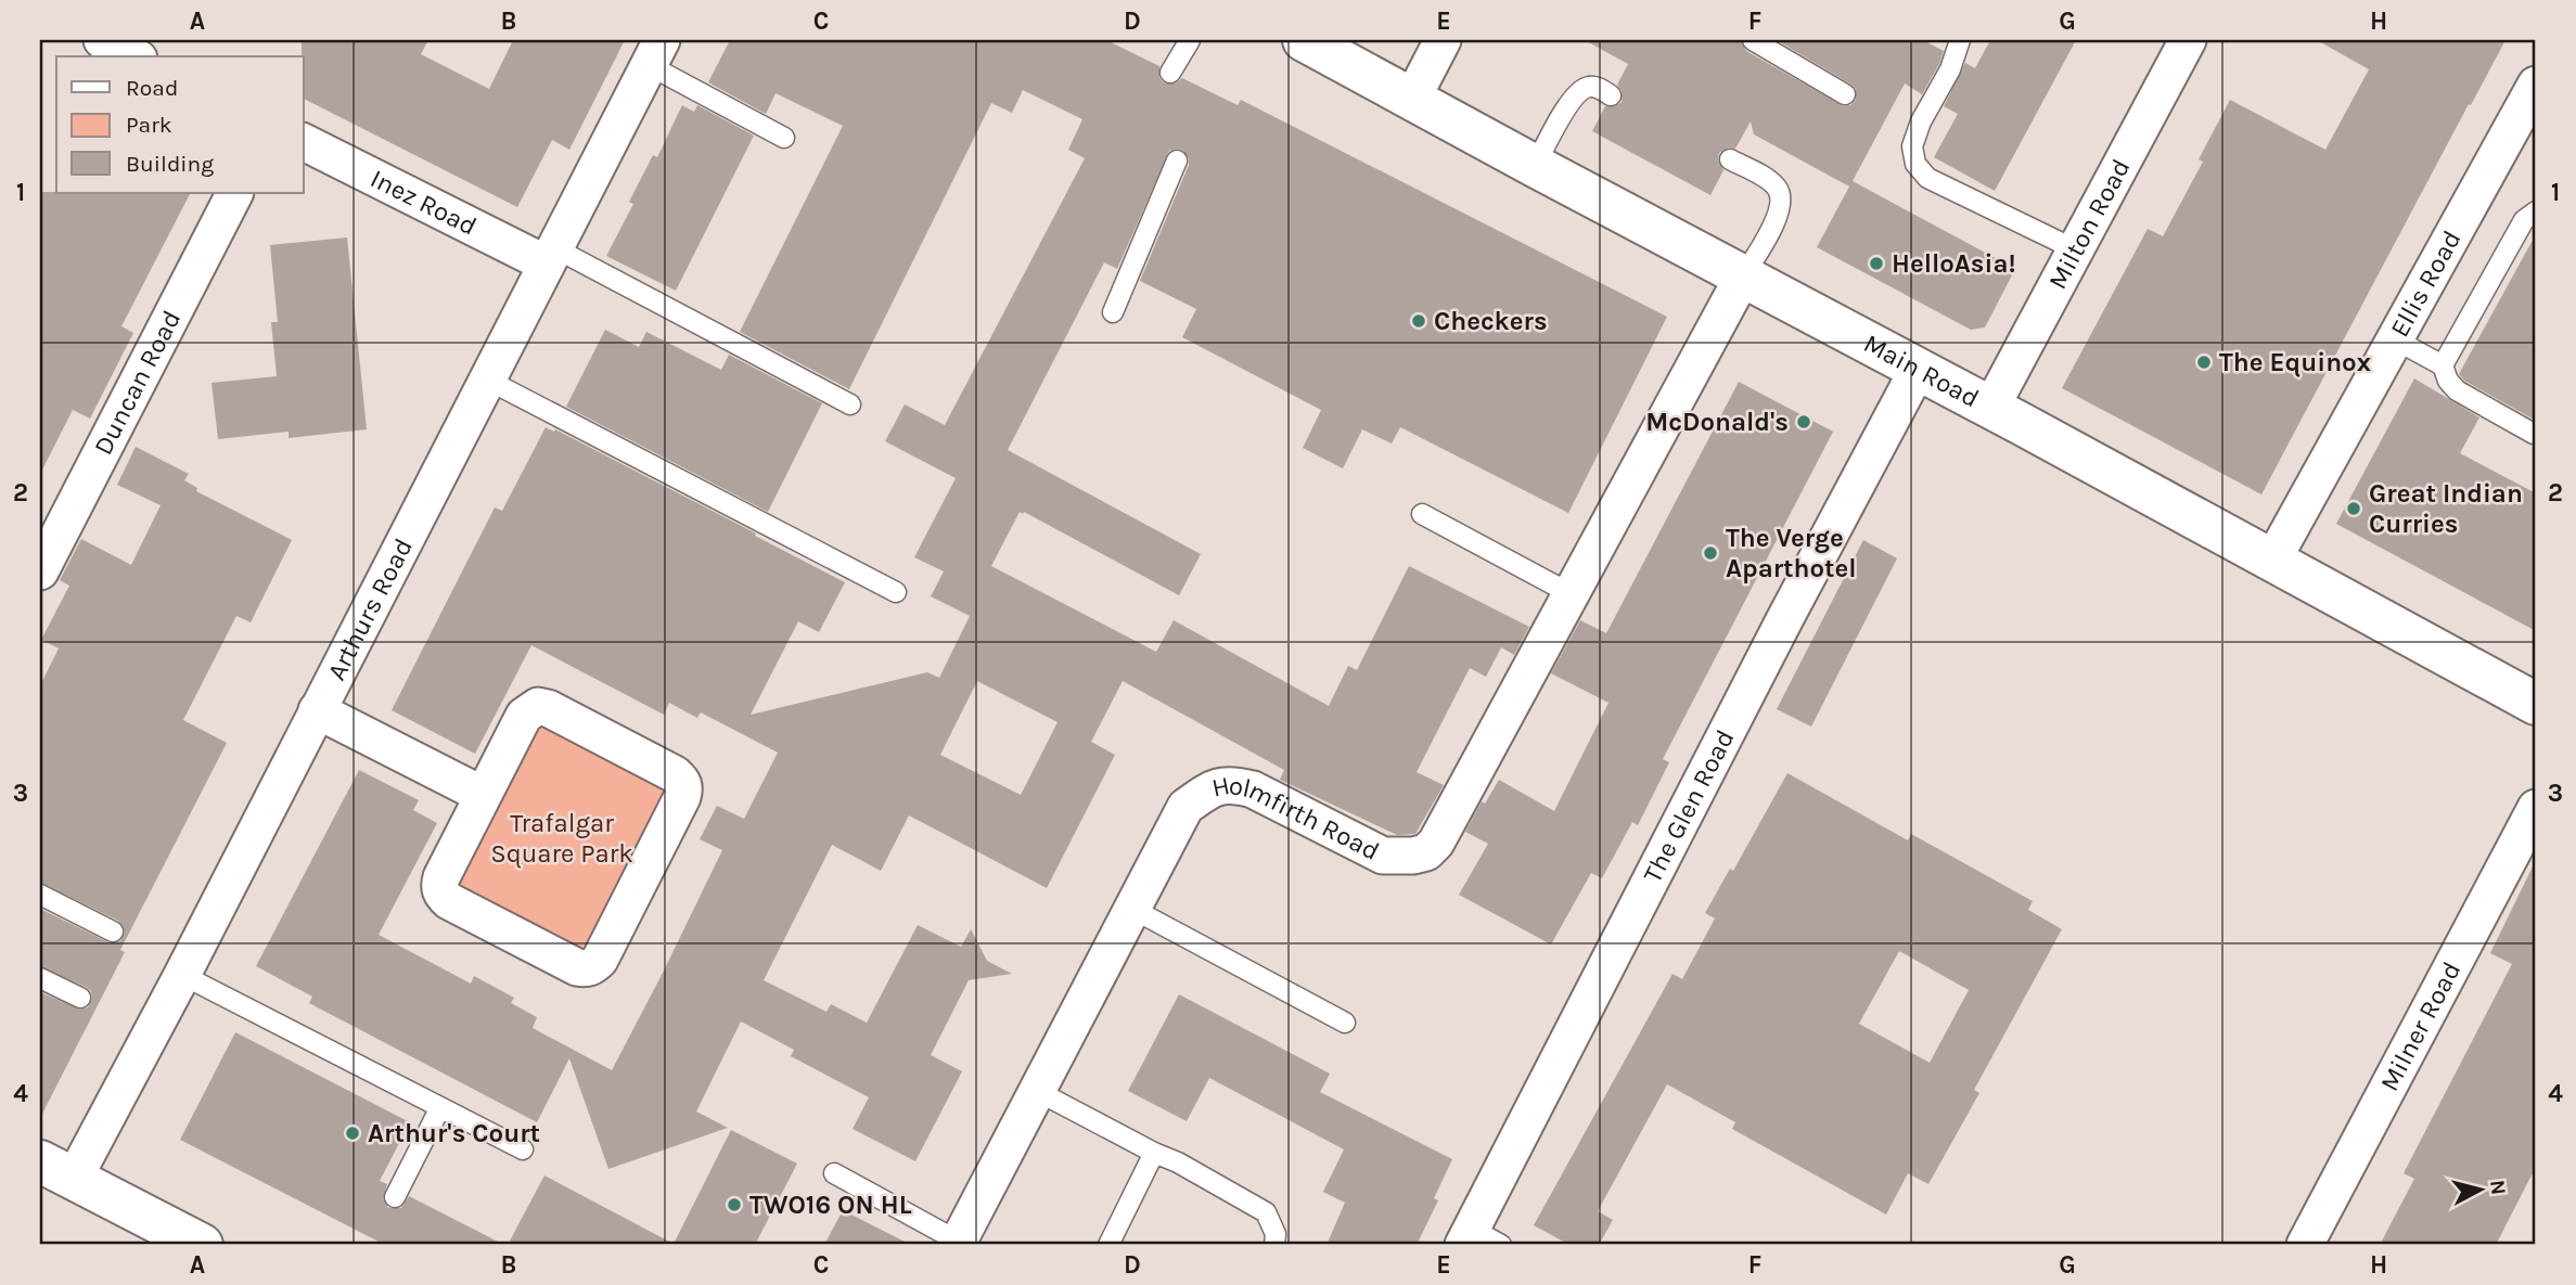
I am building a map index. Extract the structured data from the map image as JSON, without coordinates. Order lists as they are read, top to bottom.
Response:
{
  "streets": {
    "main road": ["Main Road"],
    "street": [
      "Inez Road",
      "Milton Road",
      "Ellis Road",
      "Duncan Road",
      "Arthurs Road",
      "The Glen Road",
      "Holmfirth Road",
      "Milner Road"
    ]
  },
  "crossings": [
    ["Inez Road", "Arthurs Road"],
    ["Milton Road", "Main Road"],
    ["Ellis Road", "Main Road"],
    ["Main Road", "The Glen Road"],
    ["Main Road", "Holmfirth Road"]
  ],
  "parks": ["Trafalgar Square Park"],
  "places": [
    "HelloAsia!",
    "Checkers",
    "The Equinox",
    "McDonald's",
    "Great Indian Curries",
    "The Verge Aparthotel",
    "Arthur's Court",
    "TWO16 ON HL"
  ],
  "legend": ["Road", "Park", "Building"],
  "north": "right",
  "grid": {
    "columns": [
      "A",
      "B",
      "C",
      "D",
      "E",
      "F",
      "G",
      "H"
    ],
    "rows": [
      "1",
      "2",
      "3",
      "4"
    ]
  }
}
